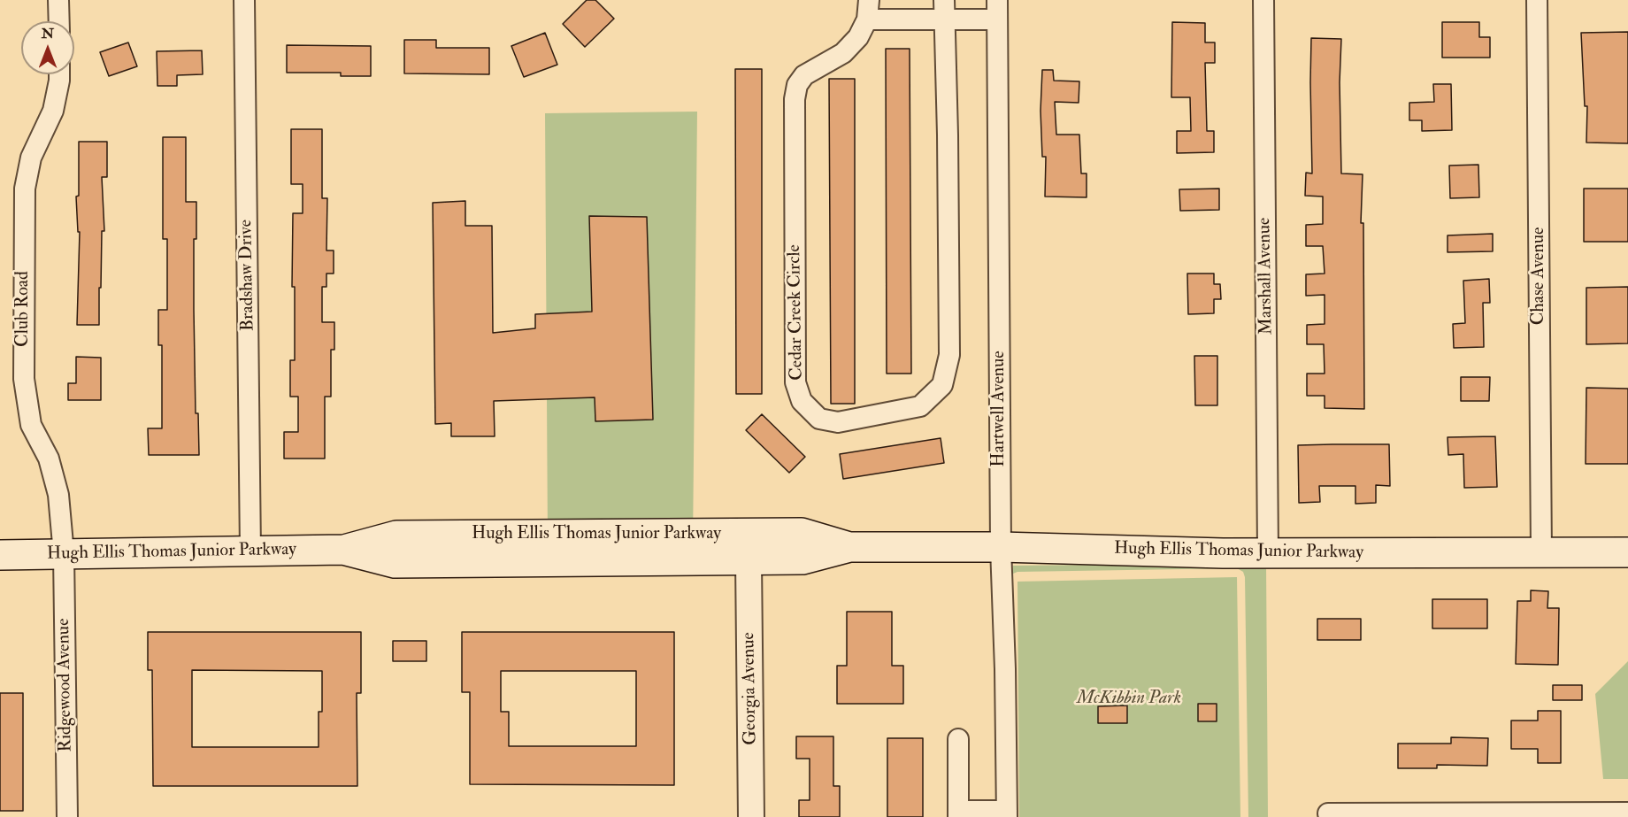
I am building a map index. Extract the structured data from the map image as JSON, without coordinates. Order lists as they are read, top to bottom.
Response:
{
  "streets": {
    "main road": ["Hugh Ellis Thomas Junior Parkway"],
    "street": [
      "Bradshaw Drive",
      "Marshall Avenue",
      "Chase Avenue",
      "Club Road",
      "Cedar Creek Circle",
      "Hartwell Avenue",
      "Ridgewood Avenue",
      "Georgia Avenue"
    ]
  },
  "crossings": [
    ["Bradshaw Drive", "Hugh Ellis Thomas Junior Parkway"],
    ["Marshall Avenue", "Hugh Ellis Thomas Junior Parkway"],
    ["Chase Avenue", "Hugh Ellis Thomas Junior Parkway"],
    ["Club Road", "Hugh Ellis Thomas Junior Parkway"],
    ["Club Road", "Ridgewood Avenue"],
    ["Cedar Creek Circle", "Hartwell Avenue"],
    ["Hartwell Avenue", "Hugh Ellis Thomas Junior Parkway"],
    ["Hugh Ellis Thomas Junior Parkway", "Ridgewood Avenue"],
    ["Hugh Ellis Thomas Junior Parkway", "Georgia Avenue"]
  ],
  "parks": ["McKibbin Park"],
  "north": "top"
}
